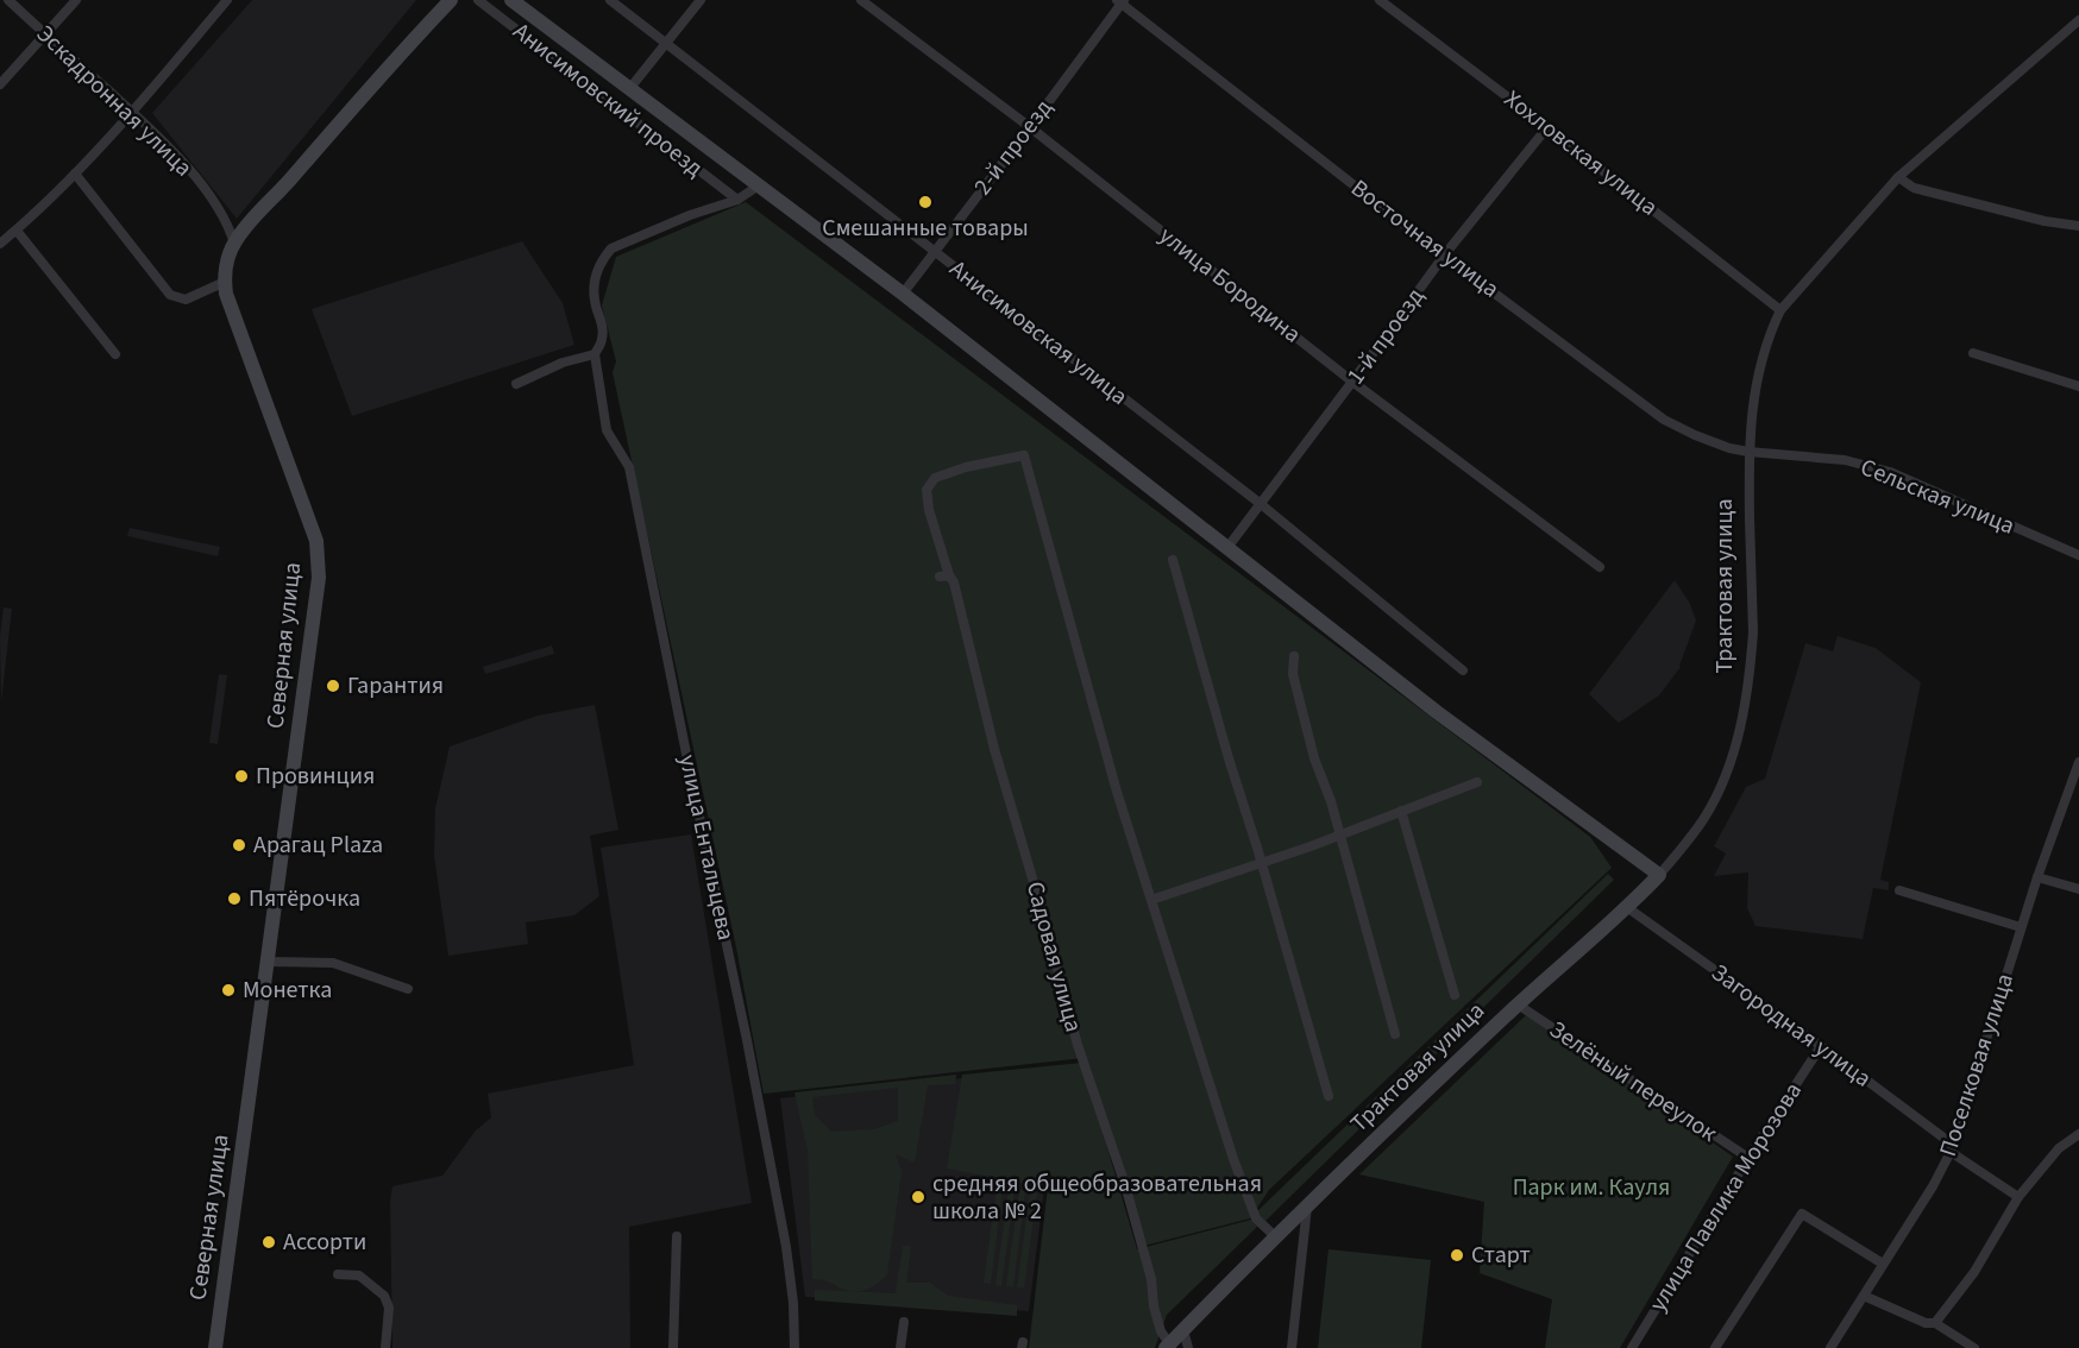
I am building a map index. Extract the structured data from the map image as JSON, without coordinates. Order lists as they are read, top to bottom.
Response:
{
  "streets": {
    "street": [
      "Анисимовский проезд",
      "Эскадронная улица",
      "2-й проезд",
      "Хохловская улица",
      "Восточная улица",
      "улица Бородина",
      "Анисимовская улица",
      "1-й проезд",
      "Сельская улица",
      "Трактовая улица",
      "Северная улица",
      "улица Ентальцева",
      "Садовая улица",
      "Загородная улица",
      "Поселковая улица",
      "Зелёный переулок",
      "улица Павлика Морозова"
    ]
  },
  "crossings": [
    ["Анисимовский проезд", "улица Ентальцева"],
    ["Эскадронная улица", "Северная улица"],
    ["2-й проезд", "Восточная улица"],
    ["2-й проезд", "улица Бородина"],
    ["2-й проезд", "Анисимовская улица"],
    ["Хохловская улица", "1-й проезд"],
    ["Хохловская улица", "Трактовая улица"],
    ["Восточная улица", "1-й проезд"],
    ["Восточная улица", "Сельская улица"],
    ["Восточная улица", "Трактовая улица"],
    ["улица Бородина", "1-й проезд"],
    ["Анисимовская улица", "1-й проезд"],
    ["Сельская улица", "Трактовая улица"],
    ["Трактовая улица", "Садовая улица"],
    ["Трактовая улица", "Загородная улица"],
    ["Трактовая улица", "Зелёный переулок"],
    ["Загородная улица", "Поселковая улица"],
    ["Загородная улица", "улица Павлика Морозова"],
    ["Зелёный переулок", "улица Павлика Морозова"]
  ],
  "parks": ["Парк им. Кауля"],
  "places": [
    "Смешанные товары",
    "Гарантия",
    "Провинция",
    "Арагац Plaza",
    "Пятёрочка",
    "Монетка",
    "средняя общеобразовательная школа № 2",
    "Ассорти",
    "Старт"
  ]
}
